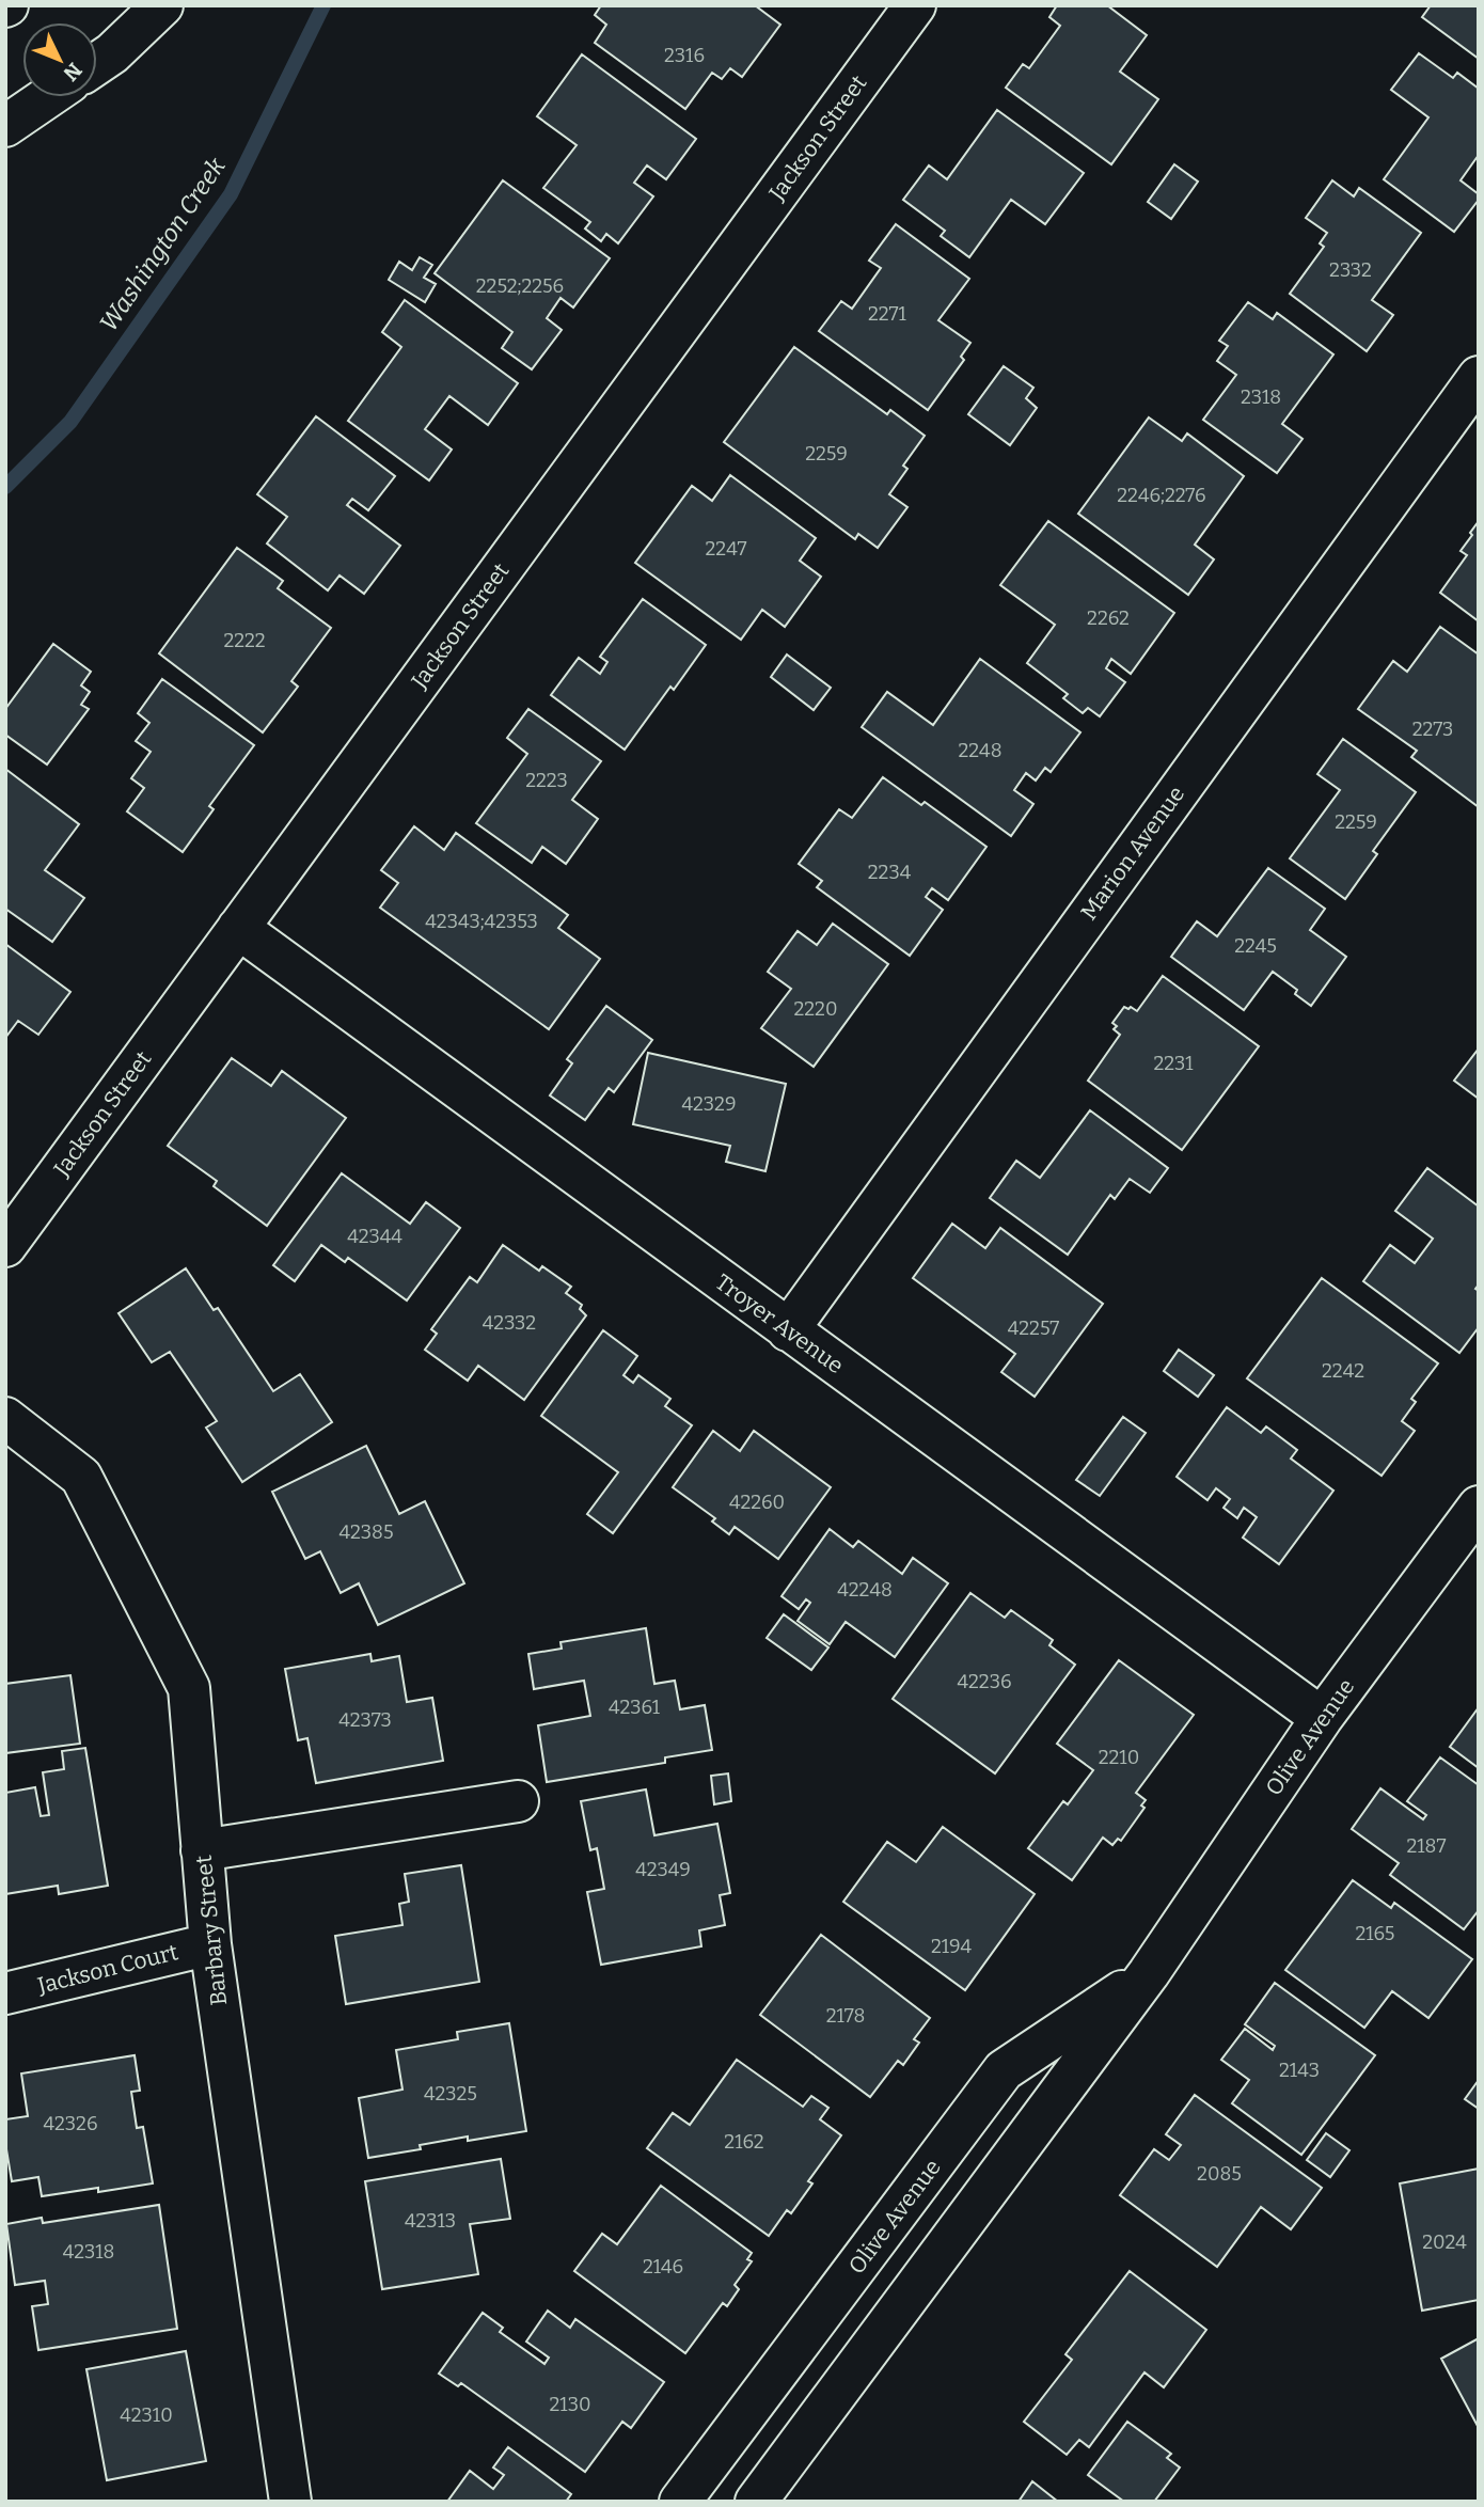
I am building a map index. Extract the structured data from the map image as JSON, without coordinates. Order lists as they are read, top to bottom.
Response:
{
  "streets": {
    "main road": [
      "Jackson Street",
      "Marion Avenue",
      "Troyer Avenue",
      "Olive Avenue",
      "Barbary Street",
      "Jackson Court"
    ]
  },
  "crossings": [
    ["Jackson Street", "Troyer Avenue"],
    ["Marion Avenue", "Troyer Avenue"],
    ["Troyer Avenue", "Olive Avenue"],
    ["Barbary Street", "Jackson Court"]
  ],
  "water": ["Washington Creek"],
  "house_numbers": [
    "2316",
    "2332",
    "2252;2256",
    "2271",
    "2318",
    "2259",
    "2246;2276",
    "2247",
    "2262",
    "2222",
    "2273",
    "2248",
    "2223",
    "2259",
    "2234",
    "42343;42353",
    "2245",
    "2220",
    "2231",
    "42329",
    "42344",
    "42332",
    "42257",
    "2242",
    "42260",
    "42385",
    "42248",
    "42236",
    "42361",
    "42373",
    "2210",
    "2187",
    "42349",
    "2165",
    "2194",
    "2178",
    "2143",
    "42325",
    "42326",
    "2162",
    "2085",
    "42313",
    "2024",
    "42318",
    "2146",
    "2130",
    "42310"
  ],
  "north": "bottom right"
}
